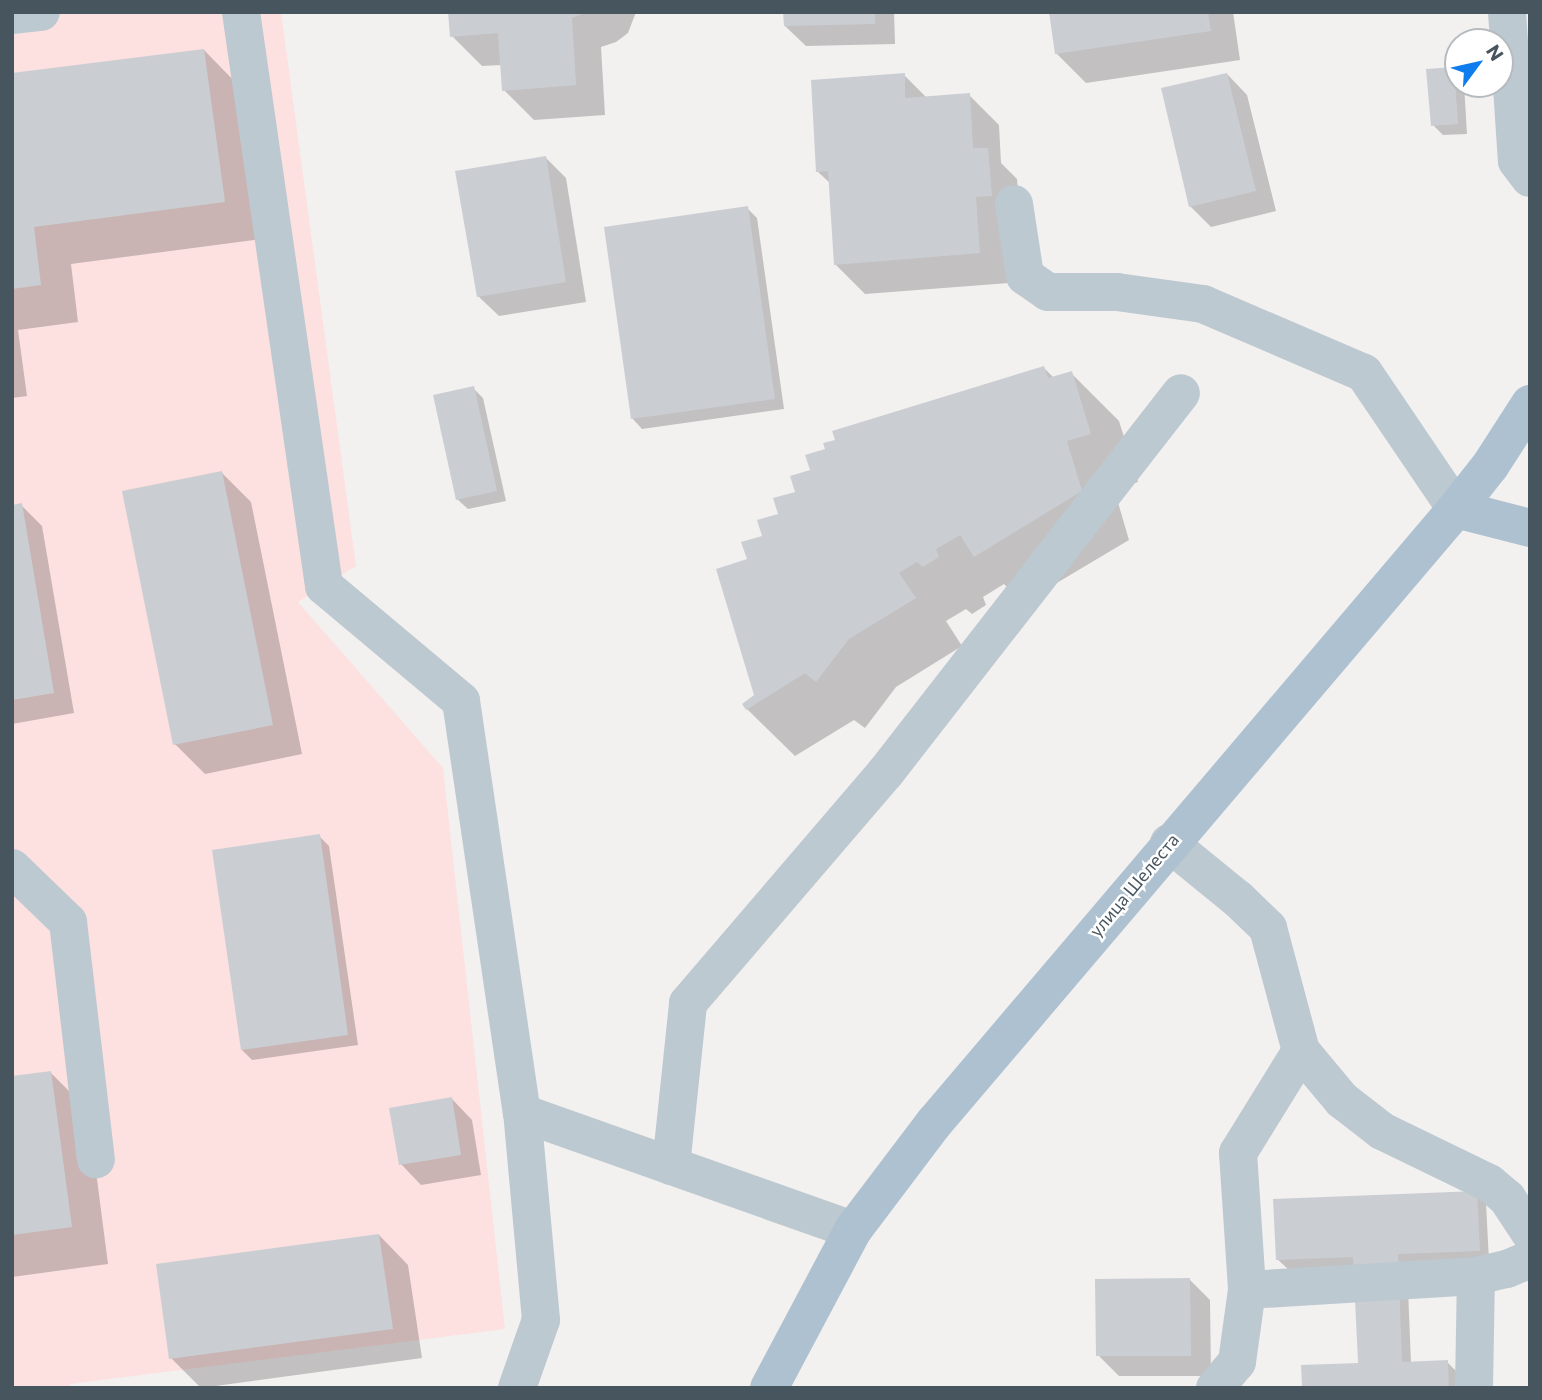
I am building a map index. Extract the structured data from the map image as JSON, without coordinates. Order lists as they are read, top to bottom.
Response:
{
  "streets": {
    "main road": ["улица Шелеста"]
  },
  "north": "top right"
}
